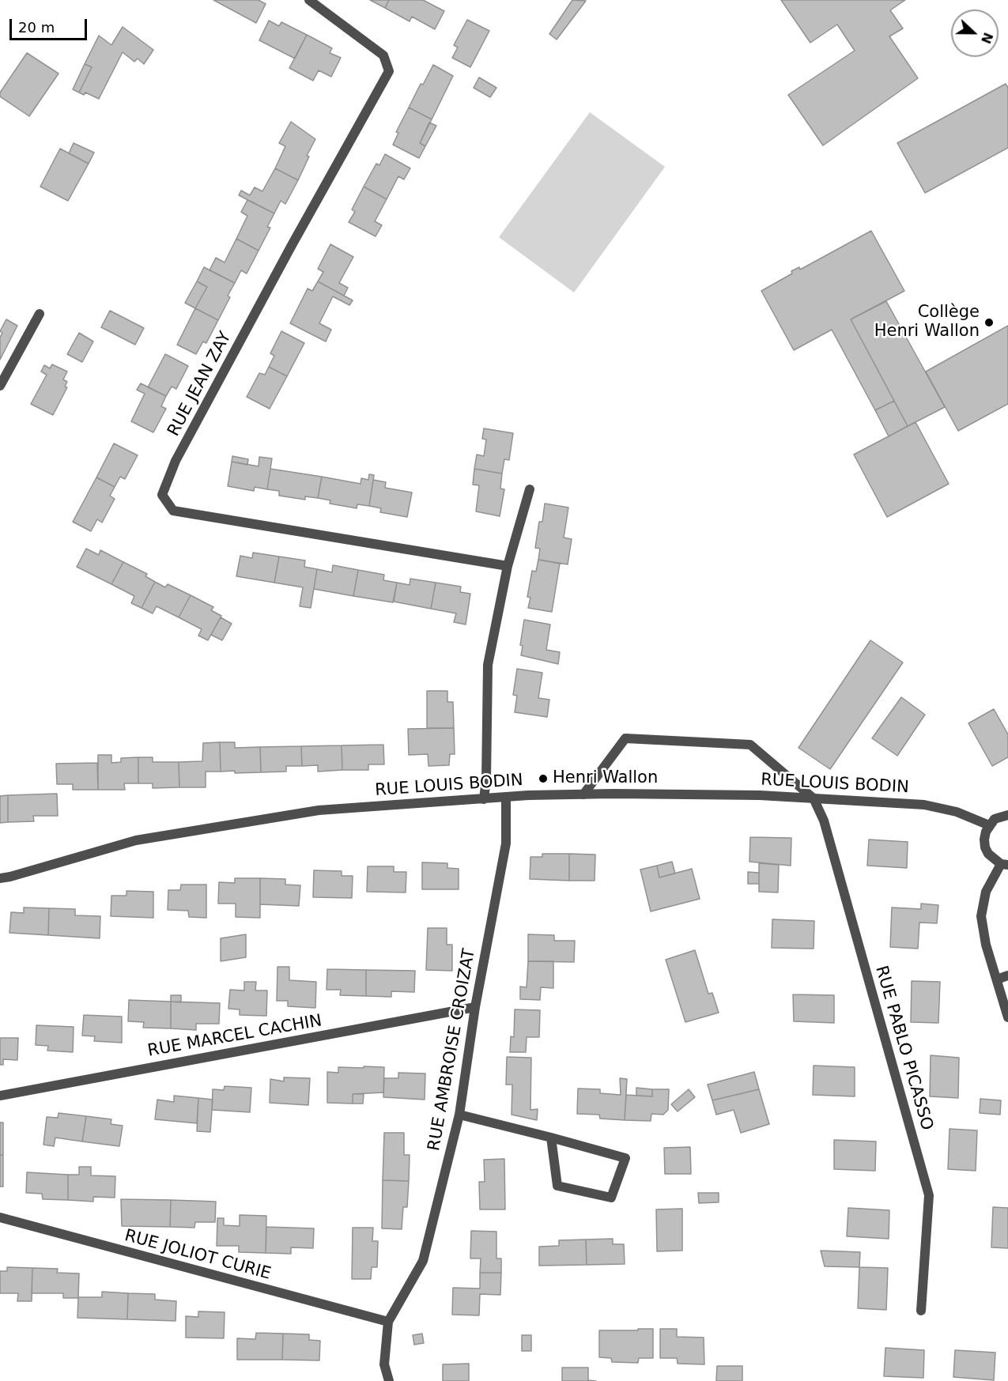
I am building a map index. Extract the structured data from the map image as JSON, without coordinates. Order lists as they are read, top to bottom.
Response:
{
  "streets": {
    "street": [
      "RUE JEAN ZAY",
      "RUE LOUIS BODIN",
      "RUE MARCEL CACHIN",
      "RUE PABLO PICASSO",
      "RUE AMBROISE CROIZAT",
      "RUE JOLIOT CURIE"
    ]
  },
  "crossings": [
    ["RUE LOUIS BODIN", "RUE PABLO PICASSO"],
    ["RUE LOUIS BODIN", "RUE AMBROISE CROIZAT"],
    ["RUE MARCEL CACHIN", "RUE AMBROISE CROIZAT"],
    ["RUE AMBROISE CROIZAT", "RUE JOLIOT CURIE"]
  ],
  "places": ["Collège Henri Wallon", "Henri Wallon"],
  "scale_bar": "20 m",
  "north": "right"
}
